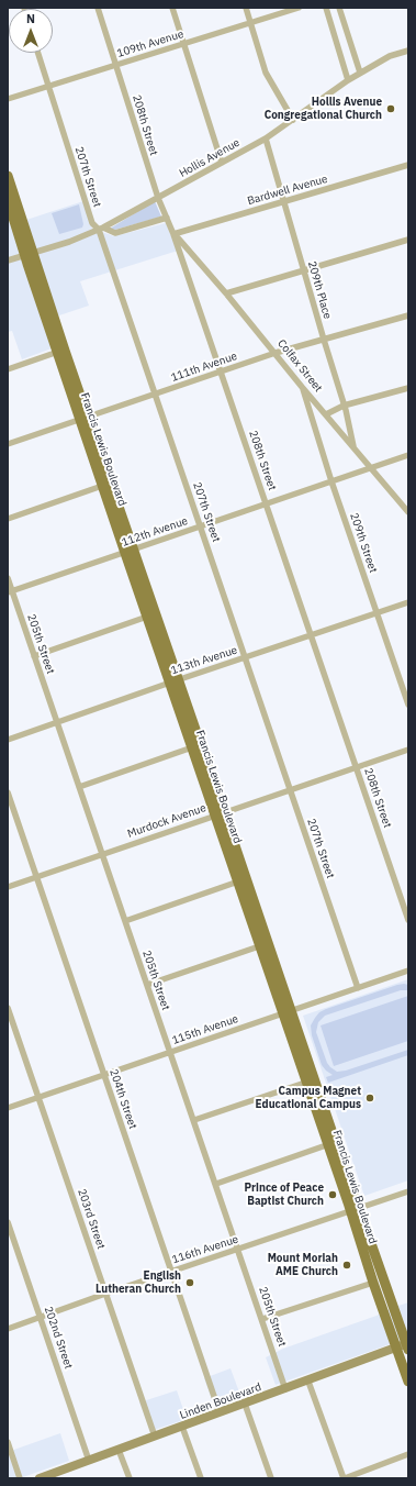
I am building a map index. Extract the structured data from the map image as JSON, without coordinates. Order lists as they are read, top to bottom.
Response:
{
  "streets": {
    "main road": ["Francis Lewis Boulevard", "Linden Boulevard"],
    "street": [
      "109th Avenue",
      "208th Street",
      "Hollis Avenue",
      "207th Street",
      "Bardwell Avenue",
      "209th Place",
      "Colfax Street",
      "111th Avenue",
      "112th Avenue",
      "209th Street",
      "205th Street",
      "113th Avenue",
      "Murdock Avenue",
      "115th Avenue",
      "204th Street",
      "203rd Street",
      "116th Avenue",
      "202nd Street"
    ]
  },
  "crossings": [
    ["109th Avenue", "208th Street"],
    ["109th Avenue", "207th Street"],
    ["208th Street", "Hollis Avenue"],
    ["208th Street", "Bardwell Avenue"],
    ["208th Street", "Colfax Street"],
    ["208th Street", "111th Avenue"],
    ["208th Street", "112th Avenue"],
    ["208th Street", "113th Avenue"],
    ["208th Street", "Murdock Avenue"],
    ["Hollis Avenue", "207th Street"],
    ["Hollis Avenue", "209th Place"],
    ["Hollis Avenue", "Francis Lewis Boulevard"],
    ["207th Street", "111th Avenue"],
    ["207th Street", "112th Avenue"],
    ["207th Street", "113th Avenue"],
    ["207th Street", "Murdock Avenue"],
    ["207th Street", "115th Avenue"],
    ["Bardwell Avenue", "209th Place"],
    ["Bardwell Avenue", "Colfax Street"],
    ["209th Place", "Colfax Street"],
    ["209th Place", "111th Avenue"],
    ["Colfax Street", "111th Avenue"],
    ["Colfax Street", "112th Avenue"],
    ["Colfax Street", "209th Street"],
    ["111th Avenue", "Francis Lewis Boulevard"],
    ["Francis Lewis Boulevard", "112th Avenue"],
    ["Francis Lewis Boulevard", "113th Avenue"],
    ["Francis Lewis Boulevard", "Murdock Avenue"],
    ["Francis Lewis Boulevard", "115th Avenue"],
    ["Francis Lewis Boulevard", "116th Avenue"],
    ["Francis Lewis Boulevard", "Linden Boulevard"],
    ["112th Avenue", "209th Street"],
    ["112th Avenue", "205th Street"],
    ["209th Street", "113th Avenue"],
    ["205th Street", "113th Avenue"],
    ["205th Street", "Murdock Avenue"],
    ["205th Street", "115th Avenue"],
    ["205th Street", "116th Avenue"],
    ["205th Street", "Linden Boulevard"],
    ["Murdock Avenue", "204th Street"],
    ["115th Avenue", "204th Street"],
    ["115th Avenue", "203rd Street"],
    ["204th Street", "116th Avenue"],
    ["204th Street", "Linden Boulevard"],
    ["203rd Street", "116th Avenue"],
    ["203rd Street", "Linden Boulevard"],
    ["116th Avenue", "202nd Street"],
    ["202nd Street", "Linden Boulevard"]
  ],
  "places": [
    "Hollis Avenue Congregational Church",
    "Campus Magnet Educational Campus",
    "Prince of Peace Baptist Church",
    "Mount Moriah AME Church",
    "English Lutheran Church"
  ],
  "north": "top"
}
